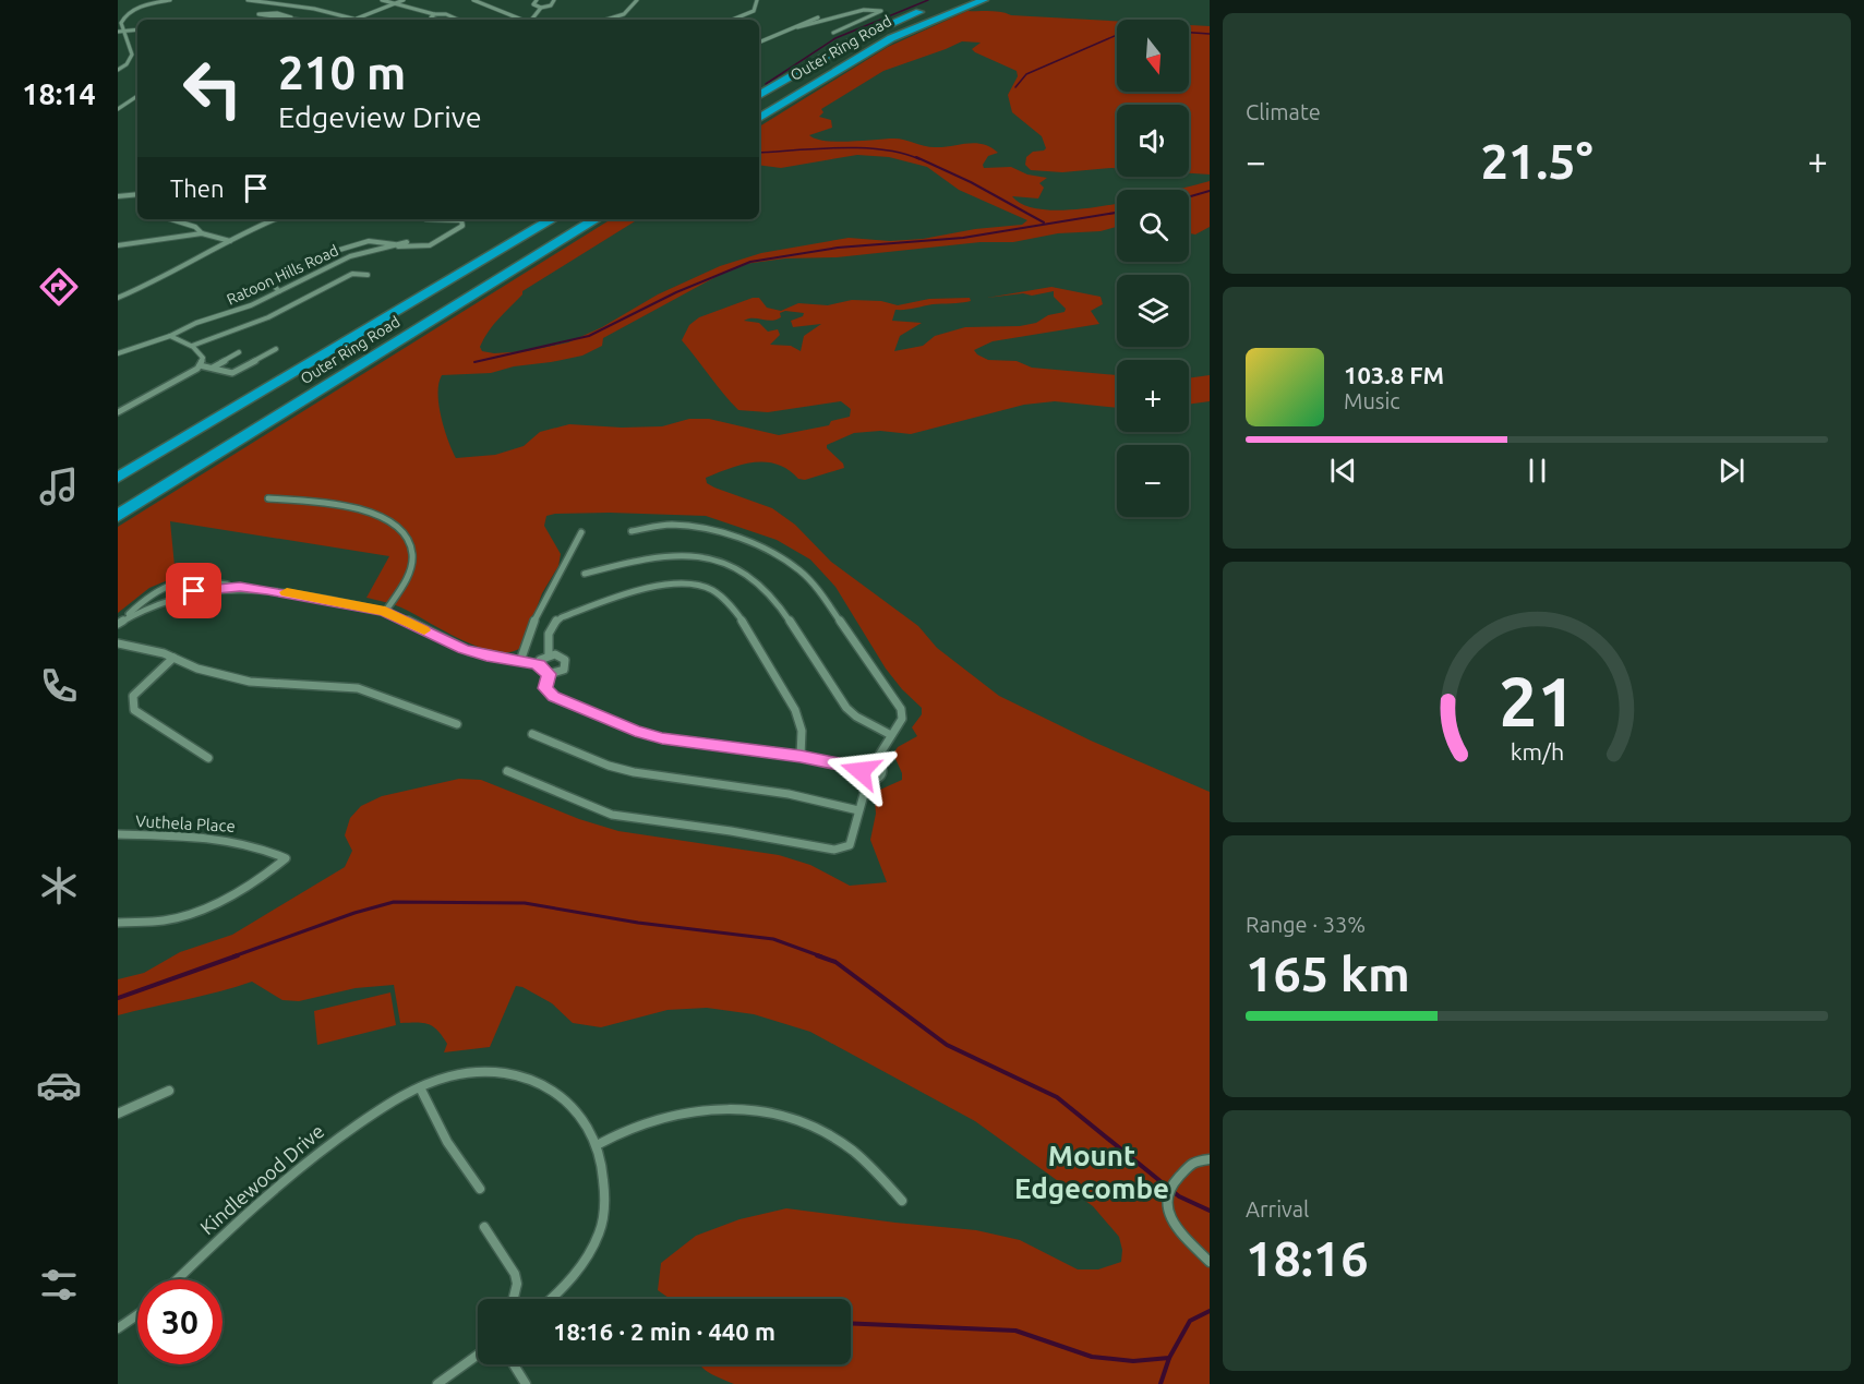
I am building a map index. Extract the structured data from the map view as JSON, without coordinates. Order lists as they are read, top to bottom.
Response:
{
  "streets": {
    "highway": ["Outer Ring Road"],
    "street": ["Ratoon Hills Road", "Vuthela Place", "Kindlewood Drive"]
  },
  "districts": ["Mount Edgecombe"],
  "north": "bottom",
  "page": {
    "tabs": "18:14",
    "tile": [
      "Climate",
      ["Range · 33%", "165 km"],
      ["Arrival", "18:16"]
    ],
    "map_buttons": ["+", "−"],
    "turn": ["210 m", "Edgeview Drive"],
    "heat": ["−", "21.5°", "+"],
    "then": "Then",
    "song": ["103.8 FM", "Music"],
    "limit": "30",
    "trip": "18:16 · 2 min · 440 m",
    "gauge": ["21", "km/h"]
  }
}
